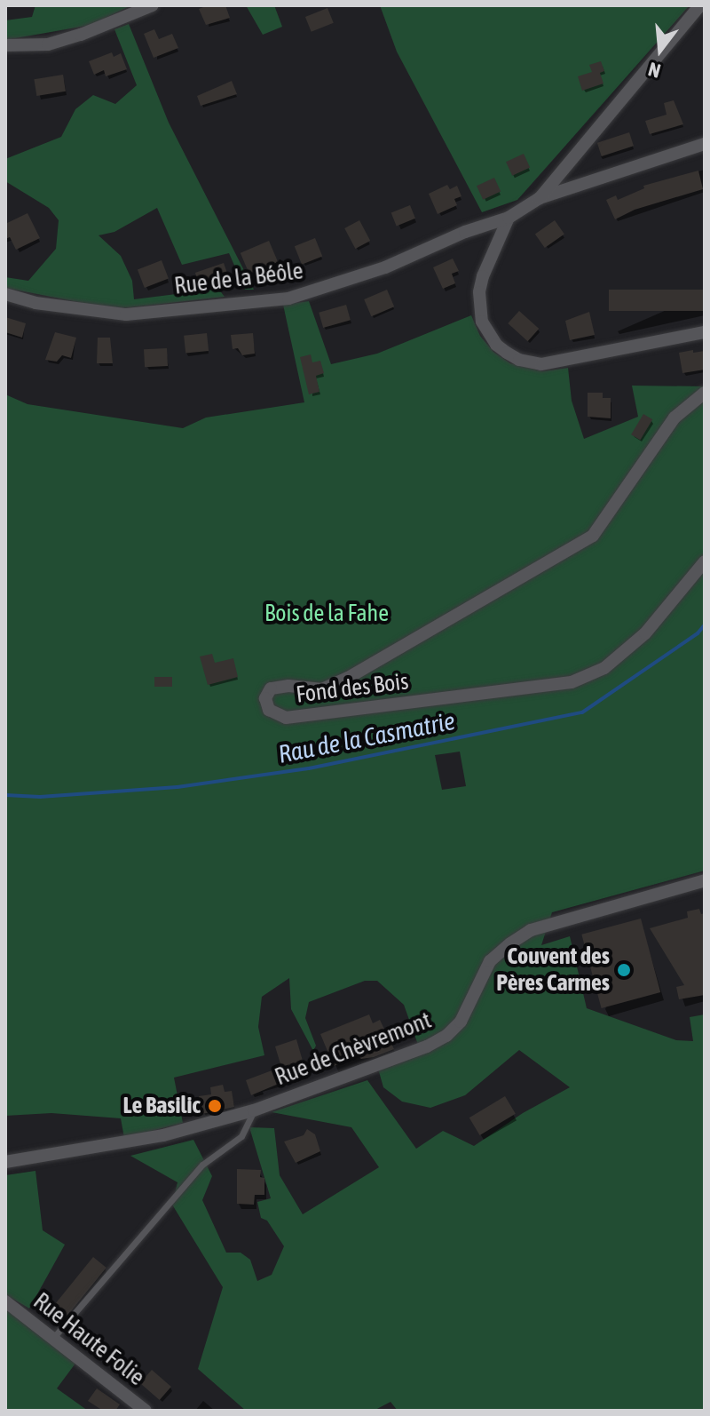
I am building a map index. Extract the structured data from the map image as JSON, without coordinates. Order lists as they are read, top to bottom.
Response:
{
  "streets": {
    "street": [
      "Rue de la Béôle",
      "Fond des Bois",
      "Rue de Chèvremont",
      "Rue Haute Folie"
    ]
  },
  "water": ["Rau de la Casmatrie"],
  "parks": ["Bois de la Fahe"],
  "places": ["Couvent des Pères Carmes", "Le Basilic"],
  "north": "bottom"
}
